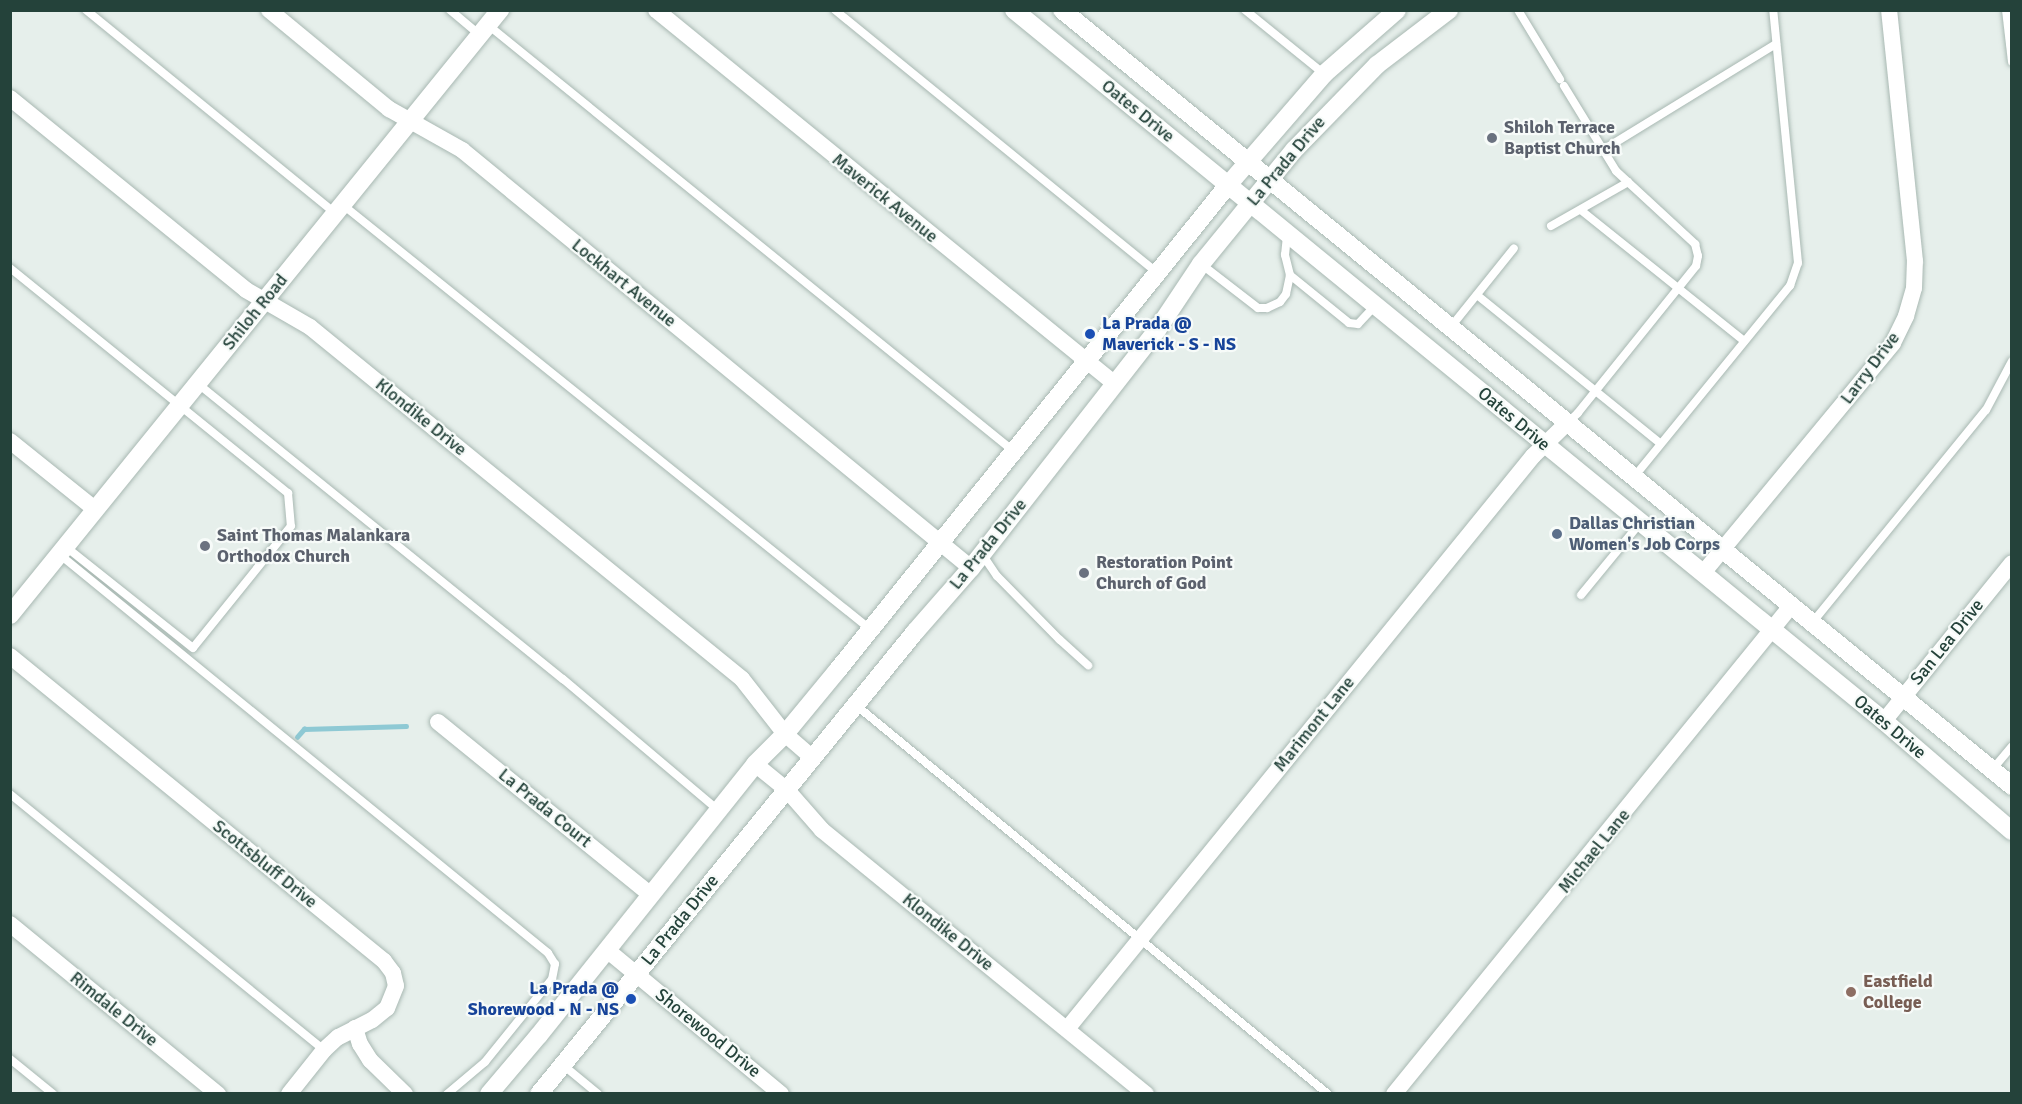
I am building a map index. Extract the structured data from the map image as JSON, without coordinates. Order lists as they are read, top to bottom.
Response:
{
  "streets": {
    "main road": ["Oates Drive", "La Prada Drive", "Shiloh Road"],
    "street": [
      "Maverick Avenue",
      "Lockhart Avenue",
      "Larry Drive",
      "Klondike Drive",
      "San Lea Drive",
      "Marimont Lane",
      "La Prada Court",
      "Michael Lane",
      "Scottsbluff Drive",
      "Rimdale Drive",
      "Shorewood Drive"
    ]
  },
  "crossings": [
    ["Oates Drive", "La Prada Drive"],
    ["Oates Drive", "Larry Drive"],
    ["Oates Drive", "San Lea Drive"],
    ["Oates Drive", "Marimont Lane"],
    ["Oates Drive", "Michael Lane"],
    ["La Prada Drive", "Maverick Avenue"],
    ["La Prada Drive", "Lockhart Avenue"],
    ["La Prada Drive", "Klondike Drive"],
    ["La Prada Drive", "La Prada Court"],
    ["La Prada Drive", "Shorewood Drive"],
    ["Lockhart Avenue", "Shiloh Road"],
    ["Shiloh Road", "Klondike Drive"],
    ["Klondike Drive", "Marimont Lane"]
  ],
  "places": [
    "Shiloh Terrace Baptist Church",
    "La Prada @ Maverick - S - NS",
    "Dallas Christian Women's Job Corps",
    "Saint Thomas Malankara Orthodox Church",
    "Restoration Point Church of God",
    "Eastfield College",
    "La Prada @ Shorewood - N - NS"
  ]
}
